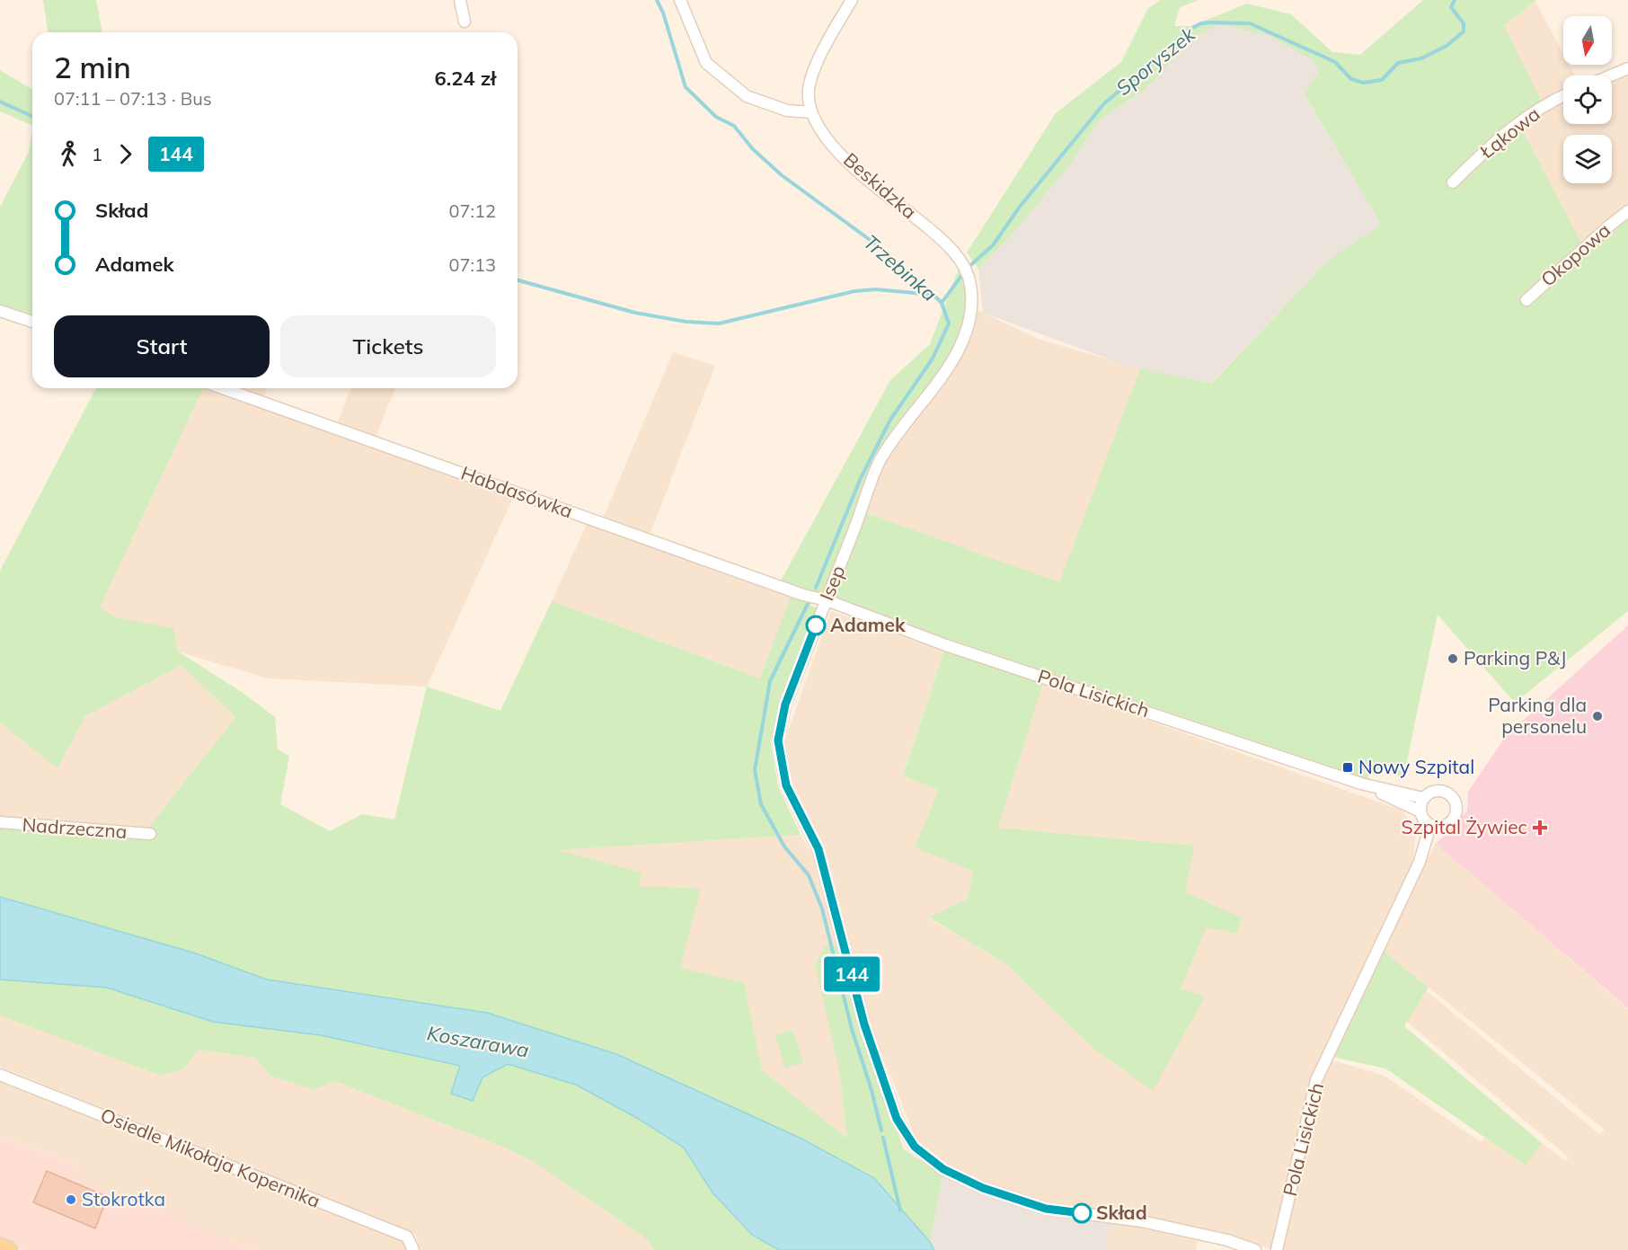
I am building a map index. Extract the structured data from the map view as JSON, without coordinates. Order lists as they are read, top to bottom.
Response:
{
  "streets": {
    "street": [
      "Łąkowa",
      "Beskidzka",
      "Okopowa",
      "Habdasówka",
      "Isep",
      "Pola Lisickich",
      "Nadrzeczna",
      "Osiedle Mikołaja Kopernika"
    ]
  },
  "crossings": [
    ["Beskidzka", "Isep"],
    ["Habdasówka", "Isep"],
    ["Habdasówka", "Pola Lisickich"],
    ["Isep", "Pola Lisickich"]
  ],
  "water": ["Sporyszek", "Trzebinka", "Koszarawa"],
  "places": {
    "other": [
      "Adamek",
      "Parking P&J",
      "Parking dla personelu",
      "Stokrotka",
      "Skład"
    ],
    "transit": ["Nowy Szpital"],
    "health": ["Szpital Żywiec"]
  },
  "lines": ["bus line 144"],
  "north": "bottom",
  "page": {
    "on_map": "144",
    "heading": ["2 min", "07:11 – 07:13 · Bus", "6.24 zł"],
    "legs": ["1", "144"],
    "list": [
      {
        "name": "Skład",
        "value": "07:12"
      },
      {
        "name": "Adamek",
        "value": "07:13"
      }
    ],
    "buttons": ["Start", "Tickets"]
  }
}
